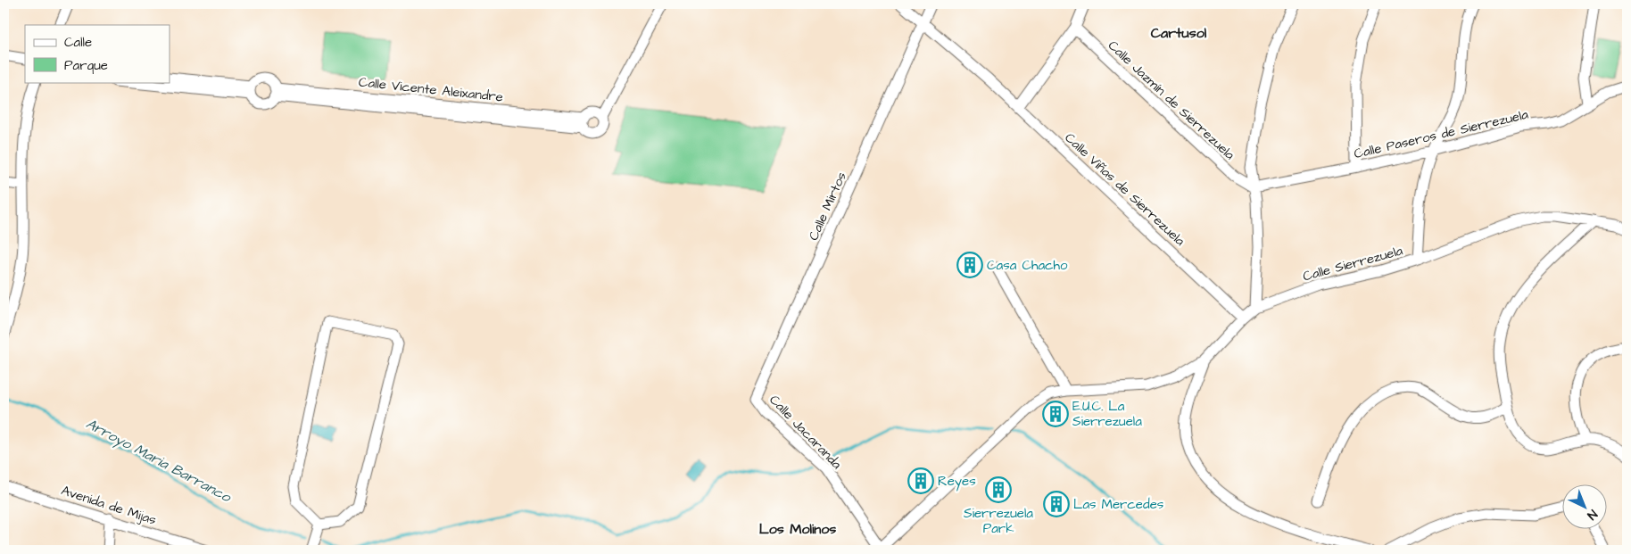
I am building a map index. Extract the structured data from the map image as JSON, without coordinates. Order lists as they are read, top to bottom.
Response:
{
  "streets": {
    "street": [
      "Calle Vicente Aleixandre",
      "Calle Jazmín de Sierrezuela",
      "Calle Paseros de Sierrezuela",
      "Calle Viñas de Sierrezuela",
      "Calle Mirtos",
      "Calle Sierrezuela",
      "Calle Jacaranda",
      "Avenida de Mijas"
    ]
  },
  "crossings": [
    ["Calle Jazmín de Sierrezuela", "Calle Paseros de Sierrezuela"],
    ["Calle Viñas de Sierrezuela", "Calle Mirtos"],
    ["Calle Viñas de Sierrezuela", "Calle Sierrezuela"],
    ["Calle Mirtos", "Calle Jacaranda"],
    ["Calle Sierrezuela", "Calle Jacaranda"]
  ],
  "districts": ["Cartusol", "Los Molinos"],
  "water": ["Arroyo Maria Barranco"],
  "places": {
    "building": [
      "Casa Chacho",
      "E.U.C. La Sierrezuela",
      "Reyes",
      "Sierrezuela Park",
      "Las Mercedes"
    ]
  },
  "legend": ["Calle", "Parque"],
  "north": "bottom right"
}
